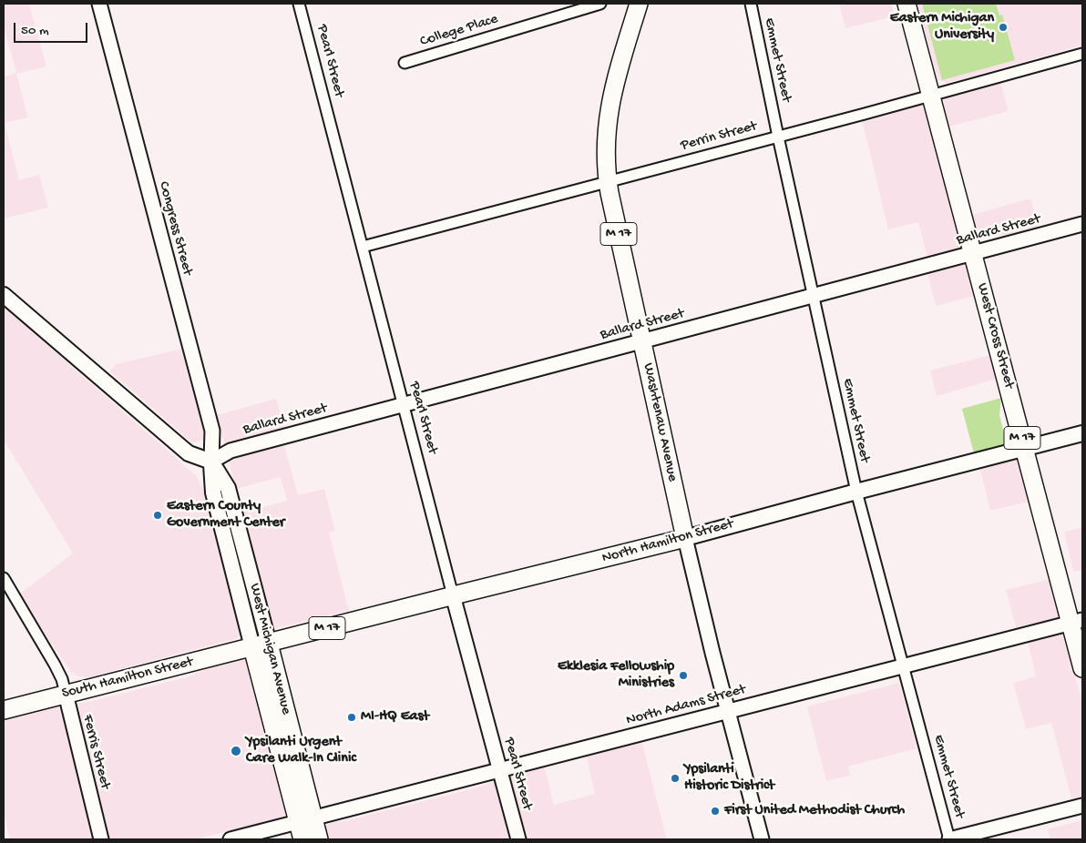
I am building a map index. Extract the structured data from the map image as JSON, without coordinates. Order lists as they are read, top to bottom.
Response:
{
  "streets": {
    "main road": [
      "M 17",
      "West Cross Street",
      "Washtenaw Avenue",
      "North Hamilton Street",
      "West Michigan Avenue",
      "South Hamilton Street"
    ],
    "street": [
      "College Place",
      "Emmet Street",
      "Pearl Street",
      "Perrin Street",
      "Congress Street",
      "Ballard Street",
      "North Adams Street",
      "Ferris Street"
    ]
  },
  "crossings": [
    ["Emmet Street", "Perrin Street"],
    ["Emmet Street", "Ballard Street"],
    ["Emmet Street", "North Hamilton Street"],
    ["Emmet Street", "North Adams Street"],
    ["Pearl Street", "Perrin Street"],
    ["Pearl Street", "Ballard Street"],
    ["Pearl Street", "North Hamilton Street"],
    ["Pearl Street", "North Adams Street"],
    ["Perrin Street", "West Cross Street"],
    ["Perrin Street", "Washtenaw Avenue"],
    ["Congress Street", "Ballard Street"],
    ["Congress Street", "West Michigan Avenue"],
    ["Ballard Street", "West Cross Street"],
    ["Ballard Street", "Washtenaw Avenue"],
    ["Ballard Street", "West Michigan Avenue"],
    ["West Cross Street", "North Hamilton Street"],
    ["West Cross Street", "North Adams Street"],
    ["Washtenaw Avenue", "North Hamilton Street"],
    ["Washtenaw Avenue", "North Adams Street"],
    ["North Hamilton Street", "West Michigan Avenue"],
    ["North Hamilton Street", "South Hamilton Street"],
    ["West Michigan Avenue", "South Hamilton Street"],
    ["West Michigan Avenue", "North Adams Street"],
    ["South Hamilton Street", "Ferris Street"]
  ],
  "places": [
    "Eastern Michigan University",
    "Eastern County Government Center",
    "Ekklesia Fellowship Ministries",
    "MI-HQ East",
    "Ypsilanti Urgent Care Walk-In Clinic",
    "Ypsilanti Historic District",
    "First United Methodist Church"
  ],
  "scale_bar": "50 m"
}
